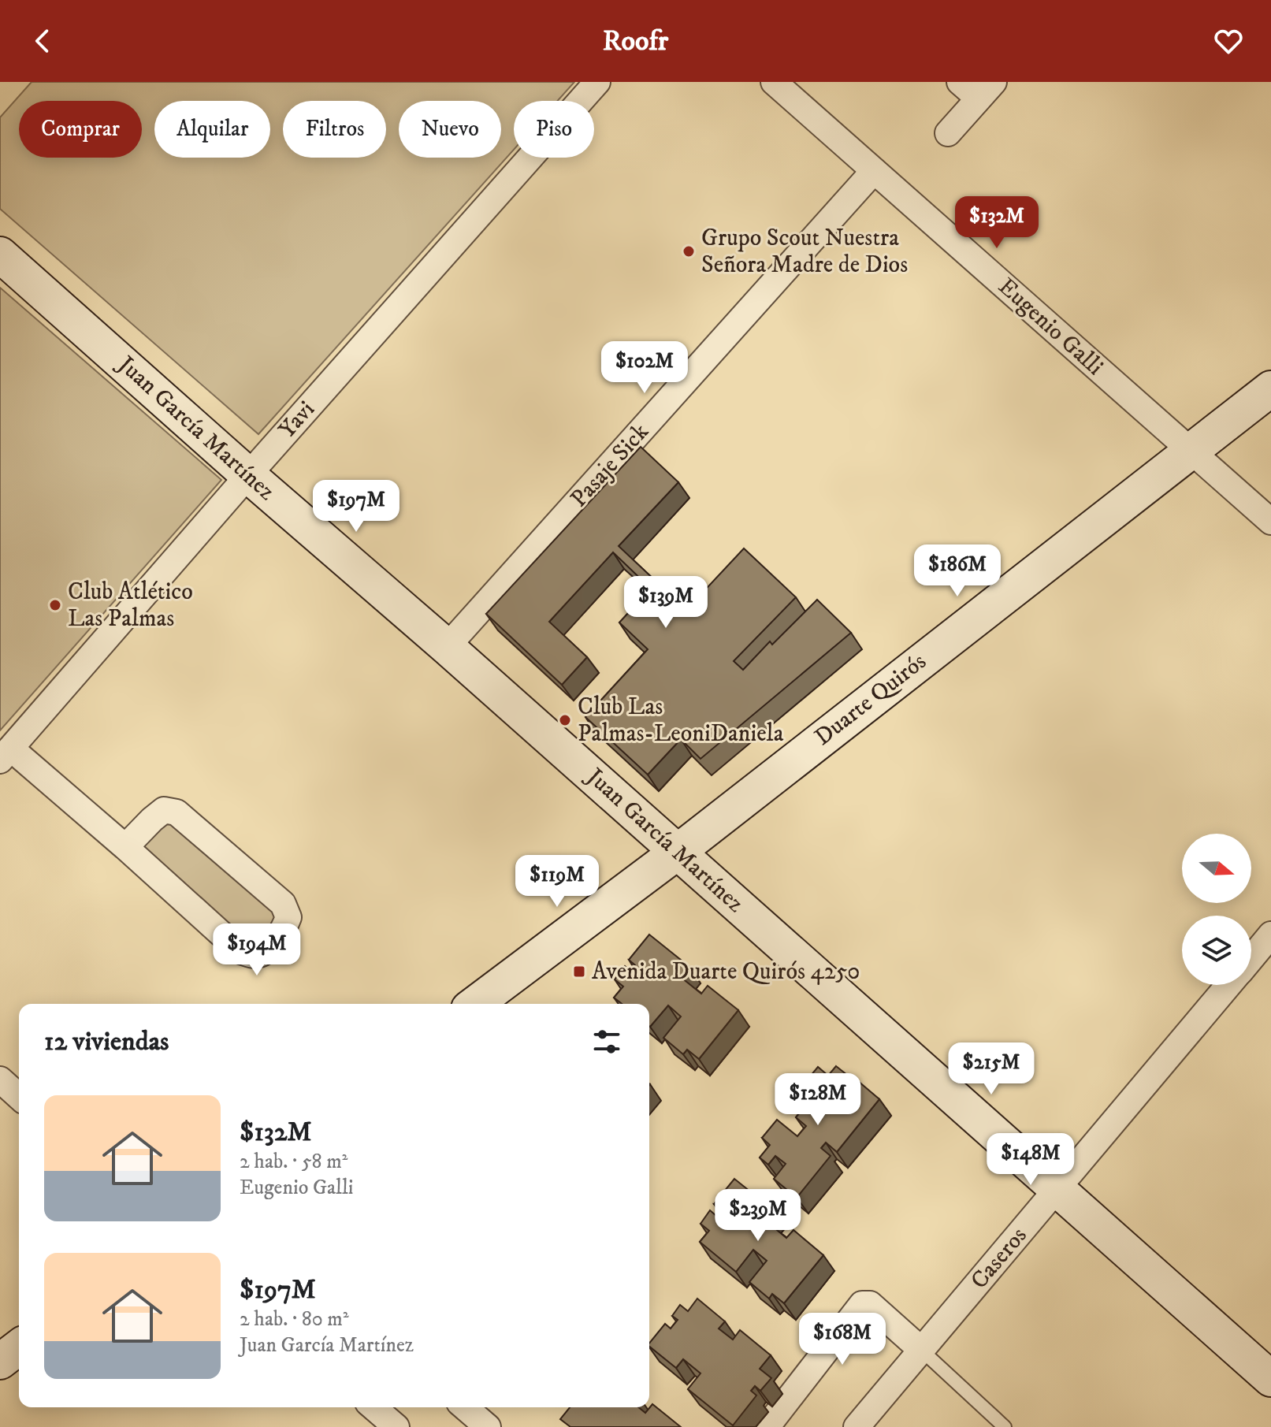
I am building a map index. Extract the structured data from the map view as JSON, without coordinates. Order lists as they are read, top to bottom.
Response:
{
  "streets": {
    "main road": ["Juan García Martínez", "Duarte Quirós"],
    "street": [
      "Eugenio Galli",
      "Yavi",
      "Pasaje Sick",
      "Caseros"
    ]
  },
  "crossings": [
    ["Eugenio Galli", "Pasaje Sick"],
    ["Eugenio Galli", "Duarte Quirós"],
    ["Yavi", "Juan García Martínez"],
    ["Juan García Martínez", "Pasaje Sick"],
    ["Juan García Martínez", "Duarte Quirós"],
    ["Juan García Martínez", "Caseros"]
  ],
  "places": {
    "other": ["Grupo Scout Nuestra Señora Madre de Dios", "Club Atlético Las Palmas", "Club Las Palmas-LeoniDaniela"],
    "transit": ["Avenida Duarte Quirós 4250"]
  },
  "north": "right",
  "page": {
    "header": "Roofr",
    "chip": [
      "Comprar",
      "Alquilar",
      "Filtros",
      "Nuevo",
      "Piso"
    ],
    "price": [
      "$132M",
      "$102M",
      "$197M",
      "$186M",
      "$139M",
      "$119M",
      "$194M",
      "$215M",
      "$128M",
      "$148M",
      "$239M",
      "$168M"
    ],
    "heading": "12 viviendas",
    "list": [
      {
        "name": "$132M",
        "note": "2 hab. · 58 m² · Eugenio Galli"
      },
      {
        "name": "$197M",
        "note": "2 hab. · 80 m² · Juan García Martínez"
      }
    ]
  }
}
